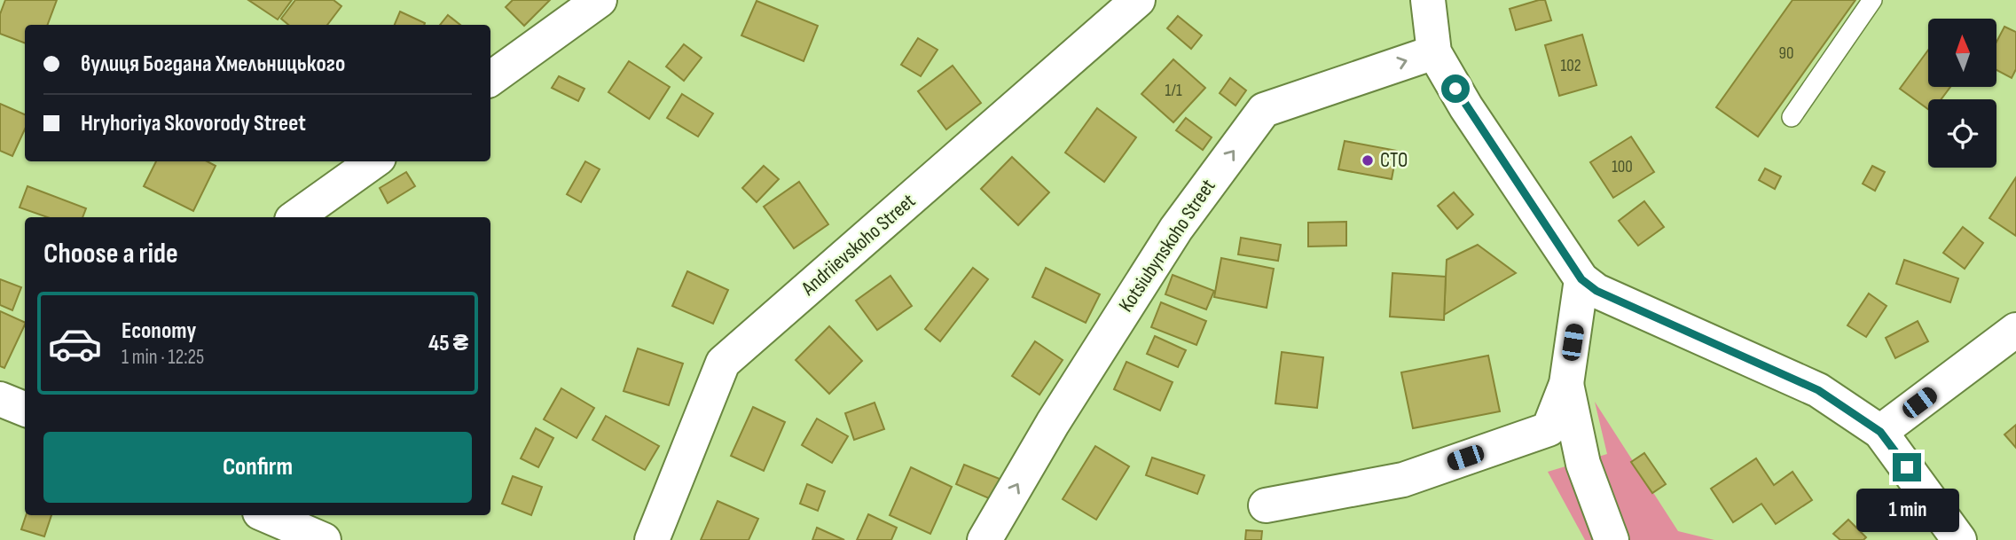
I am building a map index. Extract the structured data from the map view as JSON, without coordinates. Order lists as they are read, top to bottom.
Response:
{
  "streets": {
    "street": ["Andriievskoho Street", "Kotsiubynskoho Street"]
  },
  "one_way": ["Kotsiubynskoho Street"],
  "places": ["СТО"],
  "house_numbers": [
    "90",
    "102",
    "1/1",
    "100"
  ],
  "north": "top",
  "page": {
    "banner": ["вулиця Богдана Хмельницького", "Hryhoriya Skovorody Street"],
    "heading": "Choose a ride",
    "list": [
      {
        "name": "Economy",
        "note": "1 min · 12:25",
        "value": "45 ₴"
      }
    ],
    "buttons": "Confirm",
    "bubble": "1 min"
  }
}
